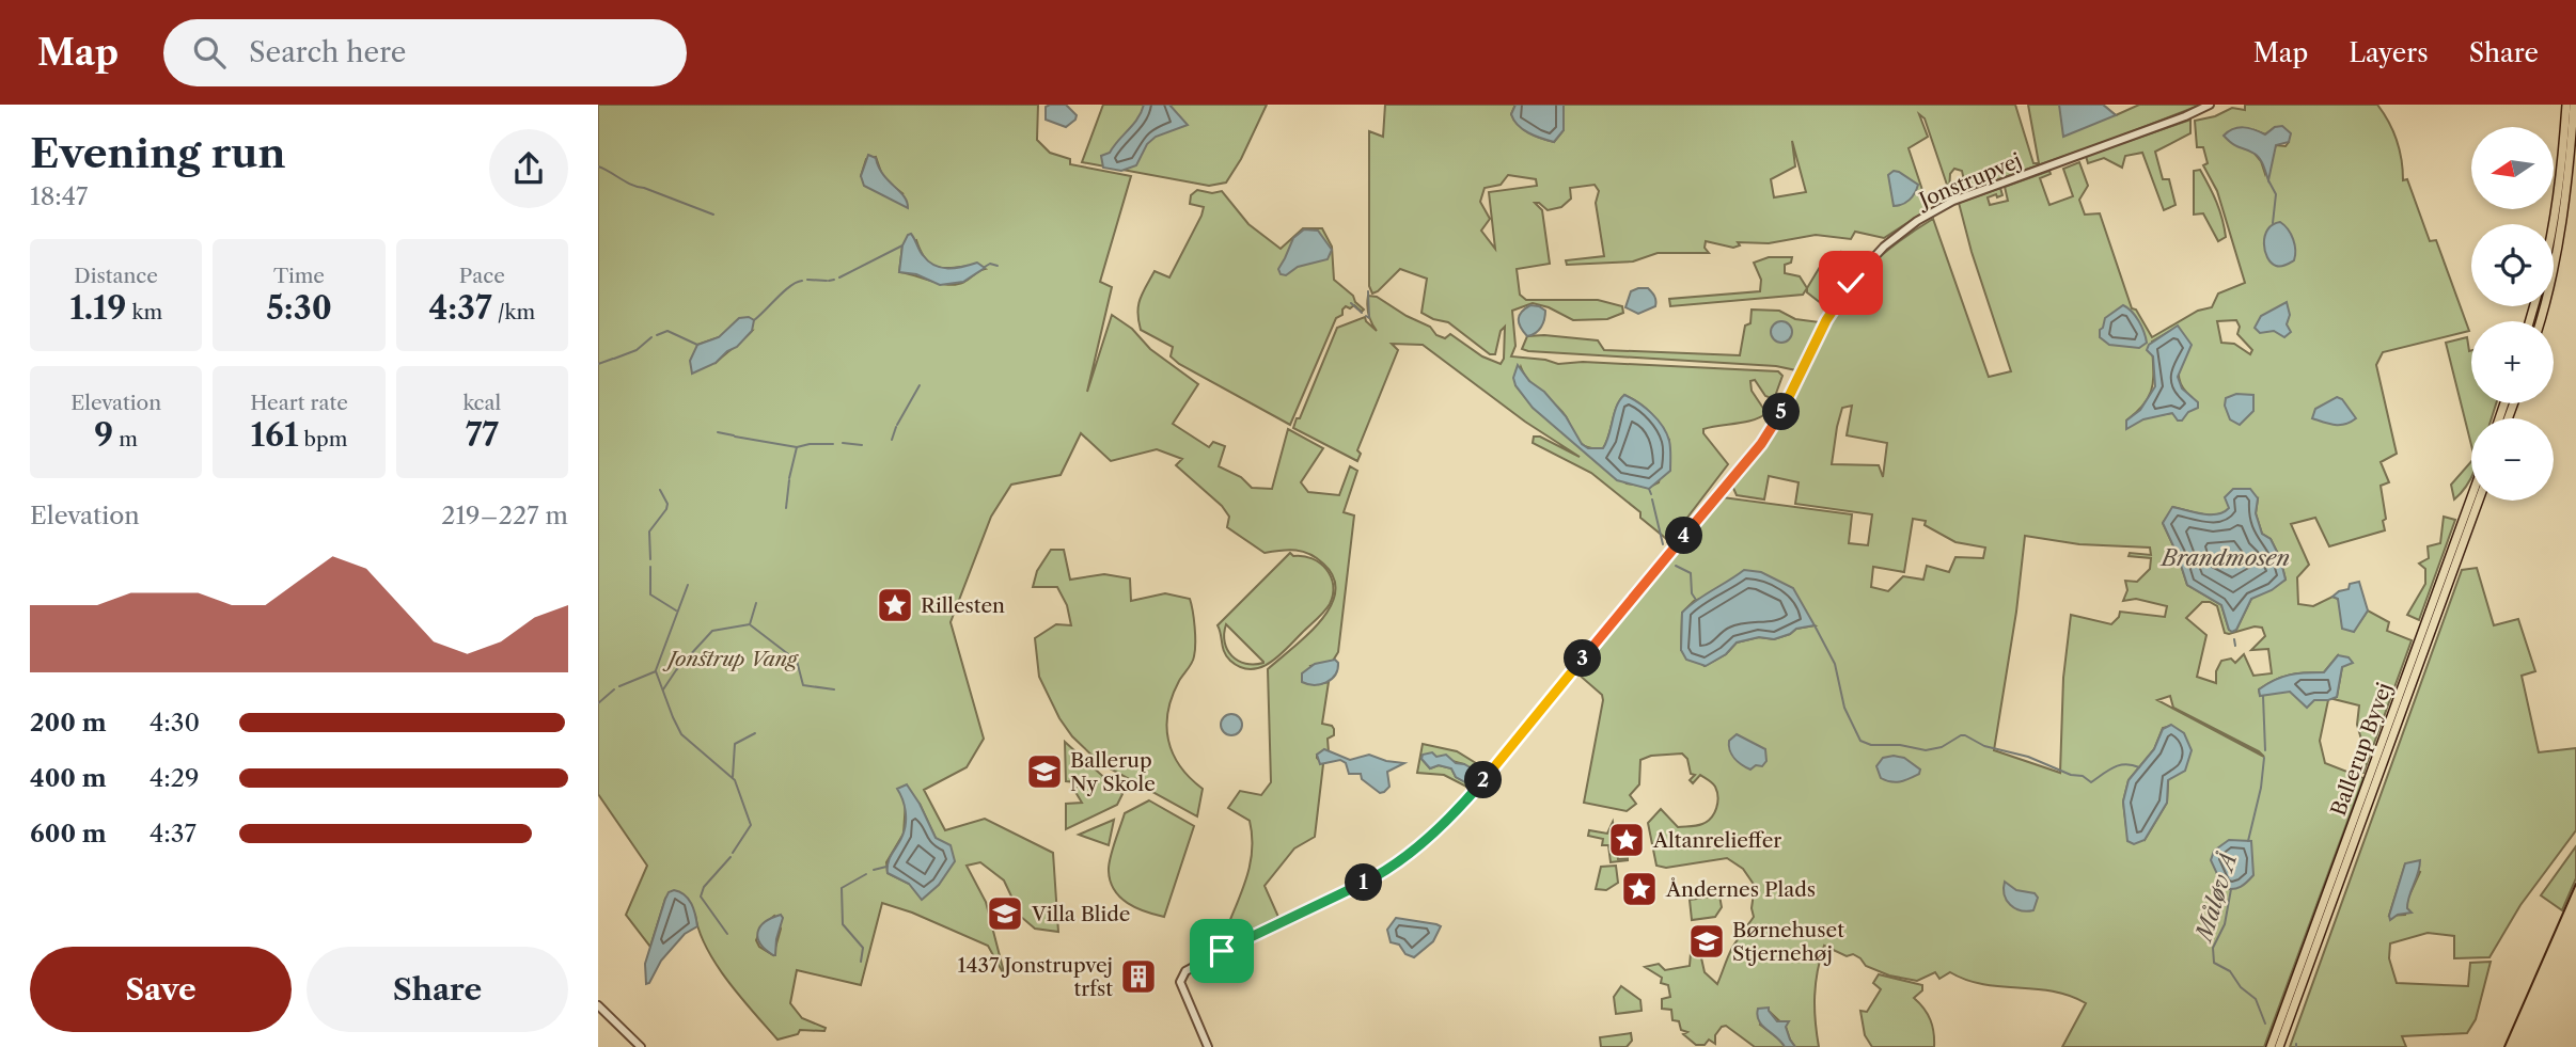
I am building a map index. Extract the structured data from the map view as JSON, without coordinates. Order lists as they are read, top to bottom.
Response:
{
  "streets": {
    "main road": ["Ballerup Byvej"],
    "street": ["Jonstrupvej"]
  },
  "water": ["Brandmosen", "Måløv Å"],
  "parks": ["Jonstrup Vang"],
  "places": {
    "place": ["Rillesten", "Altanrelieffer", "Åndernes Plads"],
    "school or university": ["Ballerup Ny Skole", "Villa Blide", "Børnehuset Stjernehøj"],
    "building": ["1437 Jonstrupvej trfst"]
  },
  "north": "left",
  "page": {
    "header": "Map",
    "search": "Search here",
    "nav": ["Map", "Layers", "Share"],
    "heading": ["Evening run", "18:47"],
    "map_buttons": ["+", "−"],
    "stats": [
      ["Distance", "1.19 km"],
      ["Time", "5:30"],
      ["Pace", "4:37 /km"],
      ["Elevation", "9 m"],
      ["Heart rate", "161 bpm"],
      ["kcal", "77"]
    ],
    "pins": [
      "5",
      "4",
      "3",
      "2",
      "1"
    ],
    "chart": ["Elevation", "219–227 m"],
    "list": [
      {
        "name": "200 m",
        "note": "4:30"
      },
      {
        "name": "400 m",
        "note": "4:29"
      },
      {
        "name": "600 m",
        "note": "4:37"
      }
    ],
    "buttons": ["Save", "Share"]
  }
}
